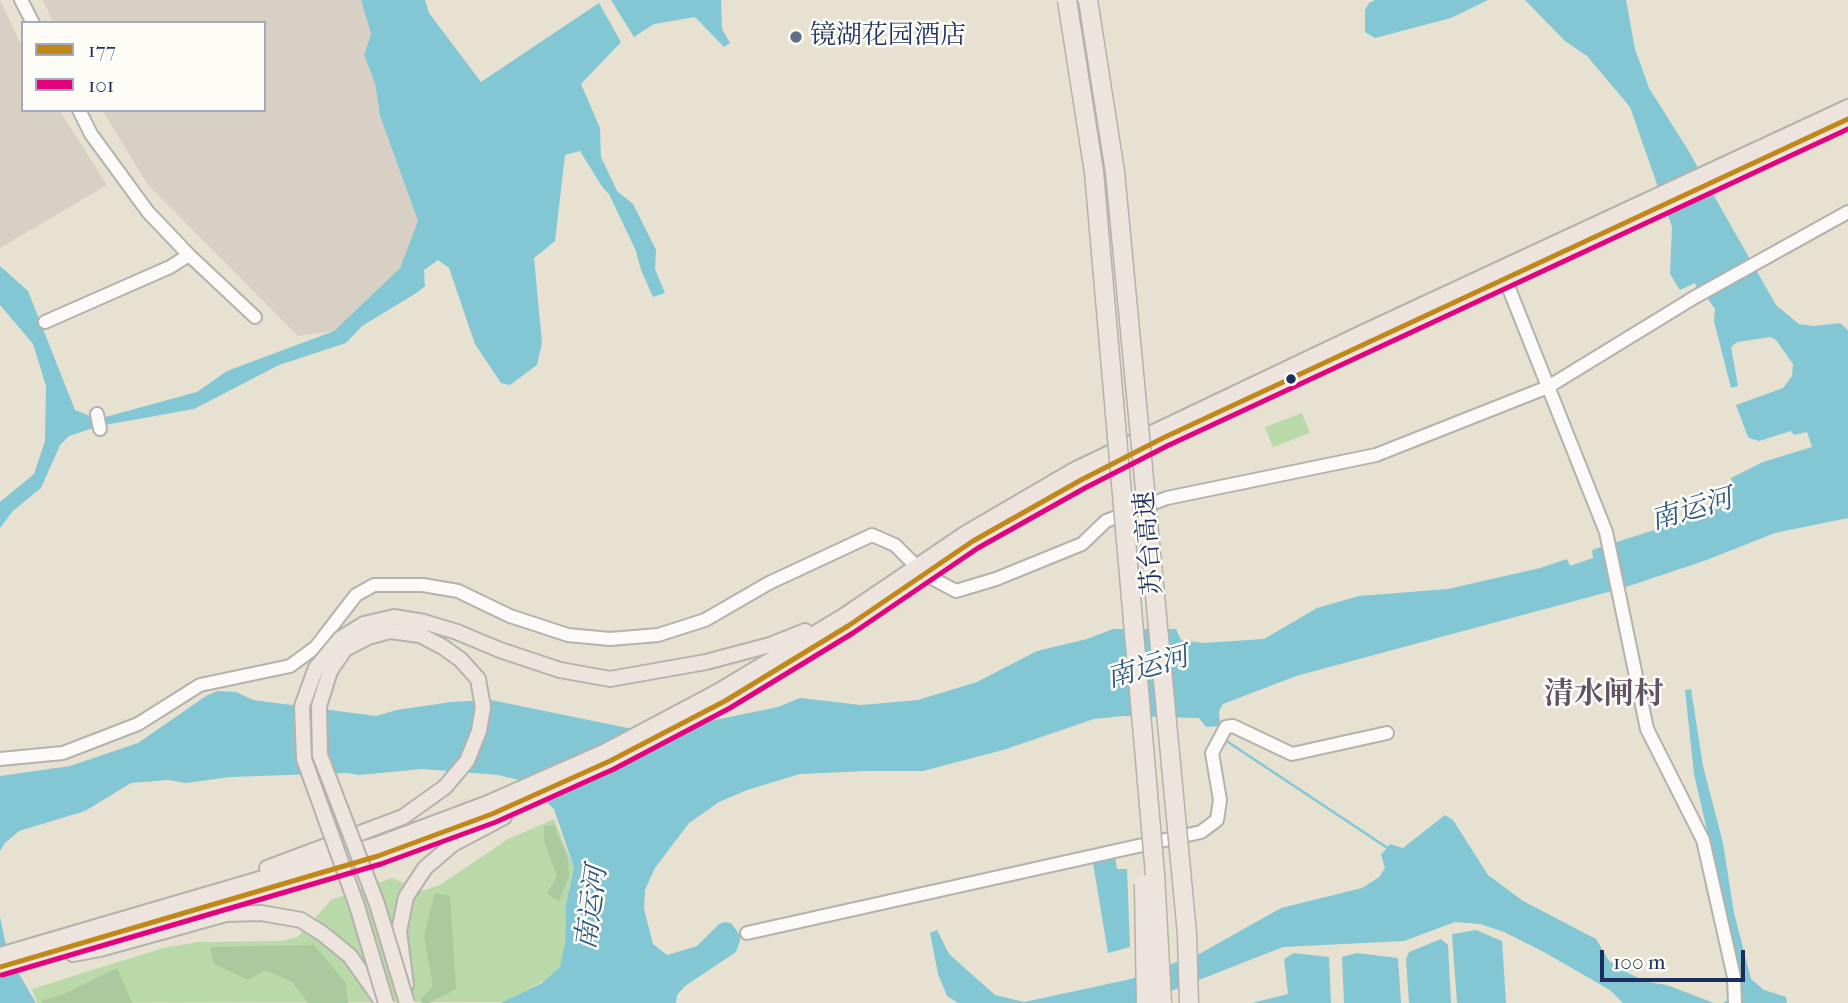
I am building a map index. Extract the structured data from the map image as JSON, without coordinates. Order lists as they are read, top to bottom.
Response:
{
  "streets": {
    "highway": ["苏台高速"]
  },
  "districts": ["清水闸村"],
  "water": ["南运河"],
  "places": ["镜湖花园酒店"],
  "lines": ["transit line 177", "transit line 101"],
  "legend": ["177", "101"],
  "scale_bar": "100 m"
}
